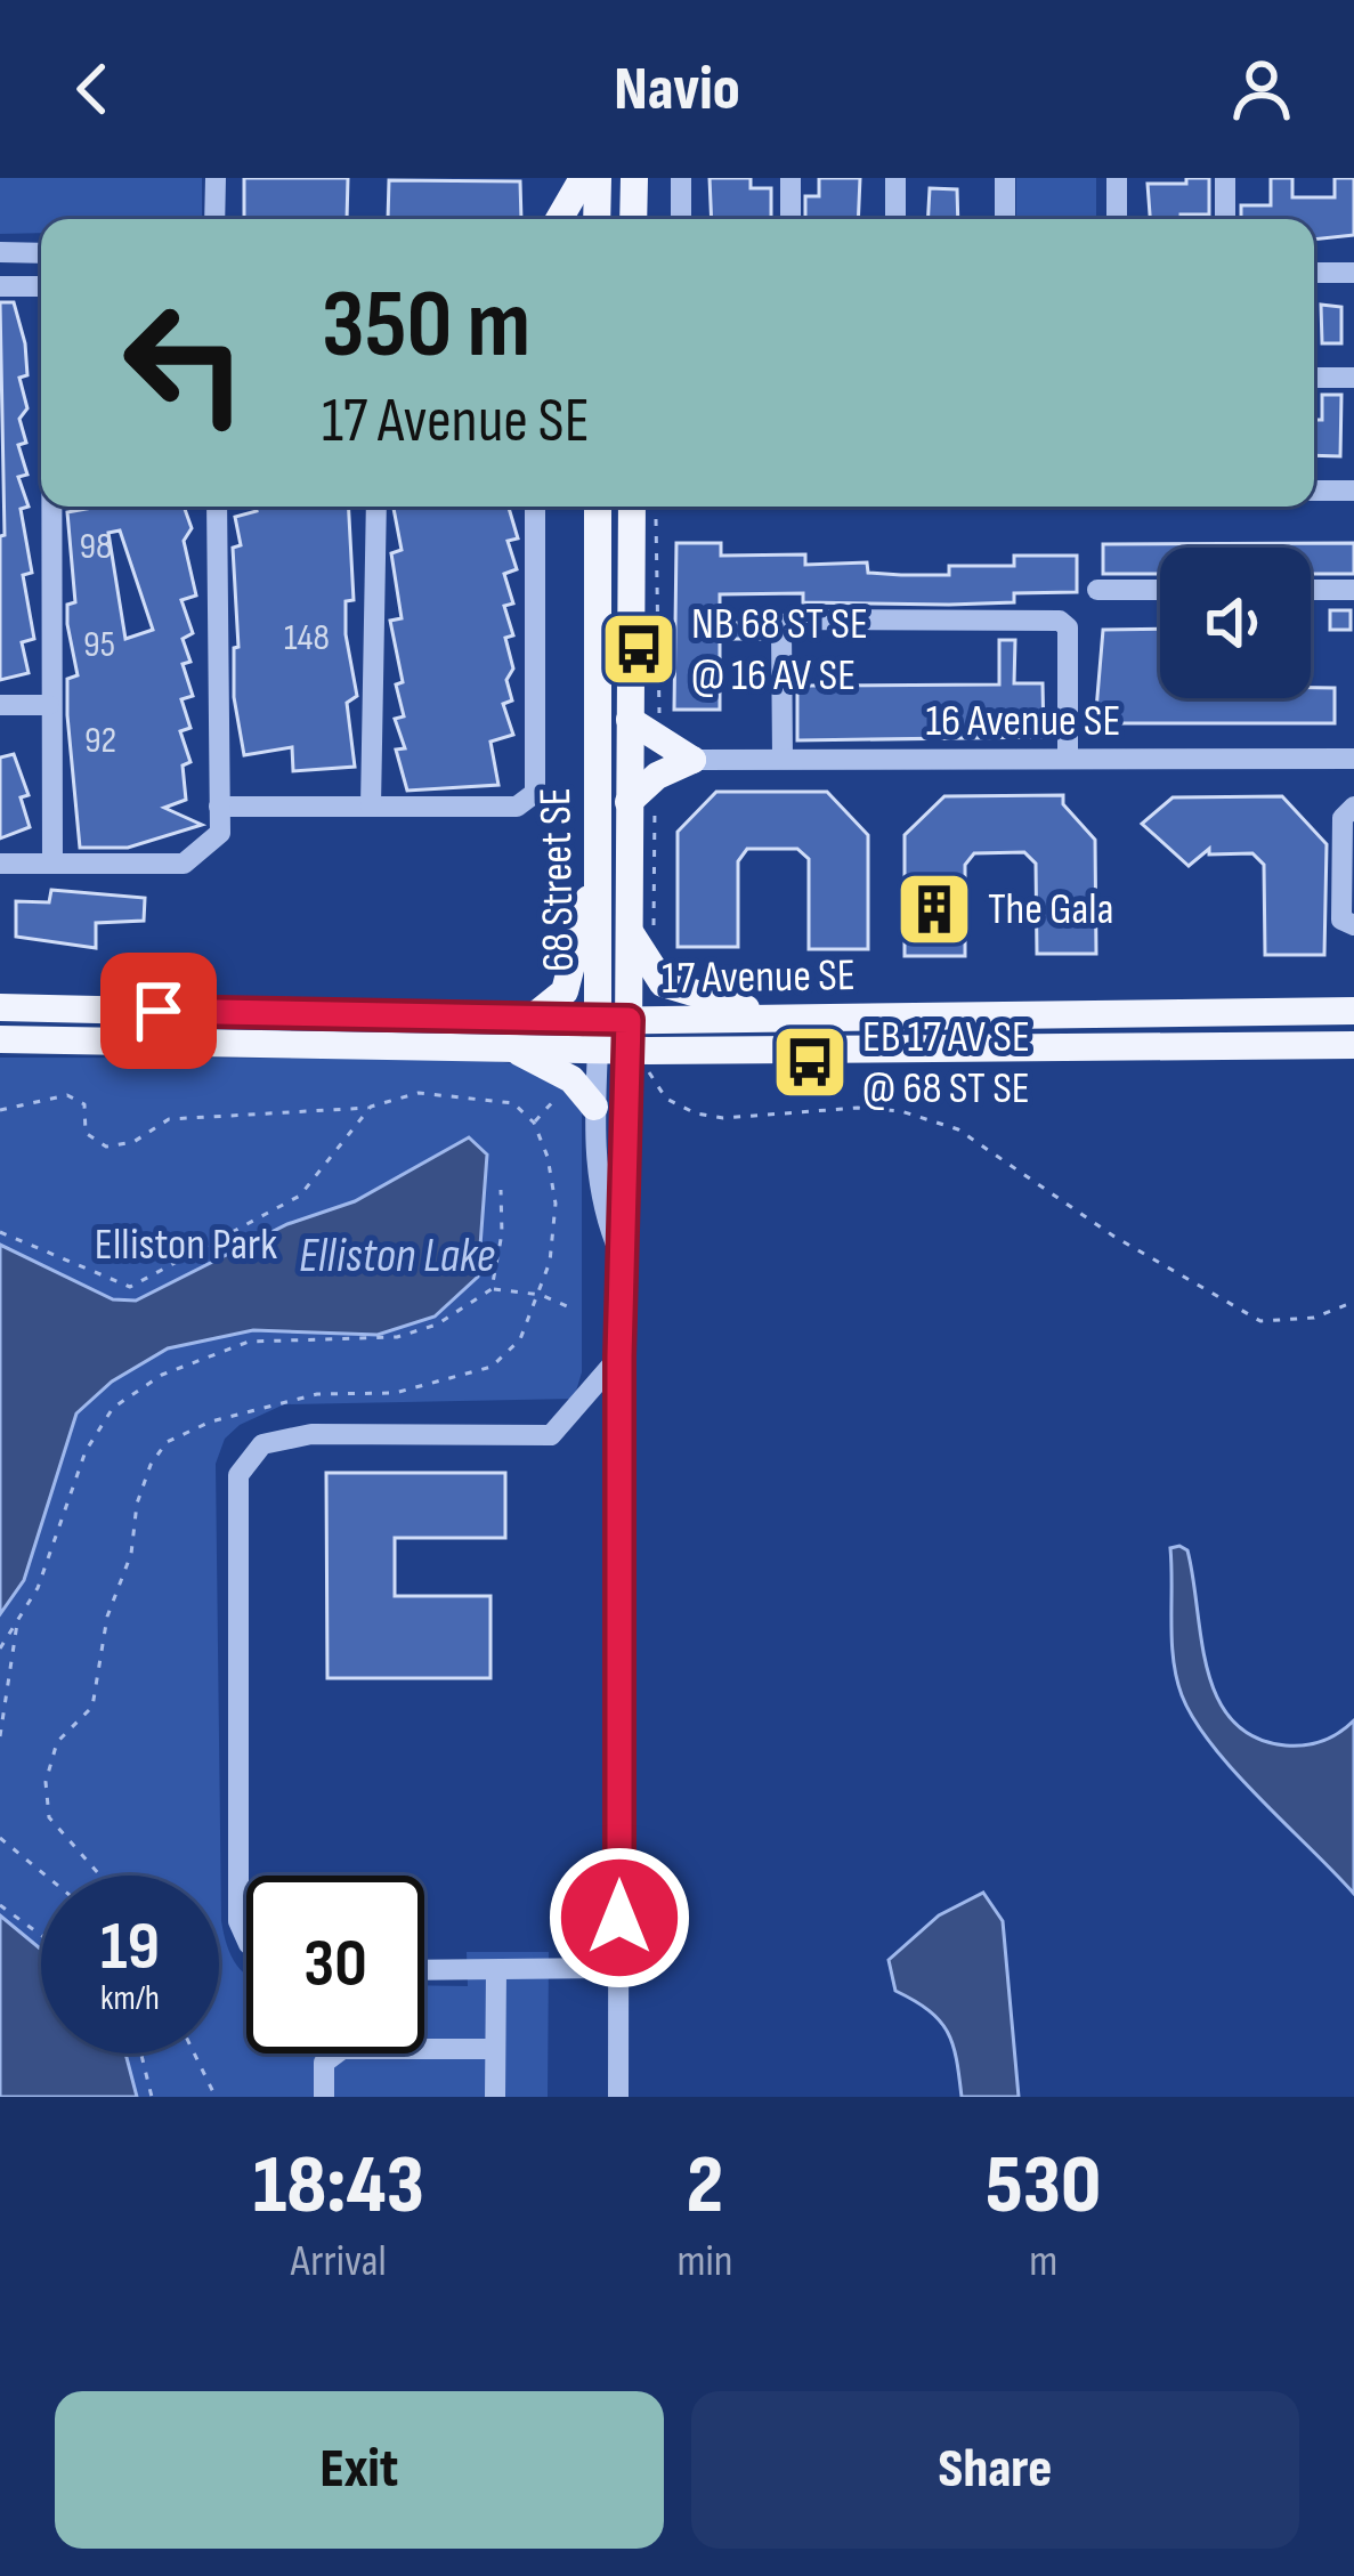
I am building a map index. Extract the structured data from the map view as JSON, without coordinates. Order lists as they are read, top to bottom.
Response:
{
  "streets": {
    "main road": ["68 Street SE", "17 Avenue SE"],
    "street": ["16 Avenue SE"]
  },
  "crossings": [
    ["68 Street SE", "17 Avenue SE"]
  ],
  "water": ["Elliston Lake"],
  "parks": ["Elliston Park"],
  "places": {
    "bus stop": ["NB 68 ST SE @ 16 AV SE", "EB 17 AV SE @ 68 ST SE"],
    "building": ["The Gala"]
  },
  "house_numbers": [
    "98",
    "148",
    "95",
    "92"
  ],
  "page": {
    "header": "Navio",
    "turn": ["350 m", "17 Avenue SE"],
    "speed": "19 km/h",
    "limit": "30",
    "eta": [
      "18:43",
      "Arrival",
      "2",
      "min",
      "530",
      "m"
    ],
    "buttons": ["Exit", "Share"]
  }
}
